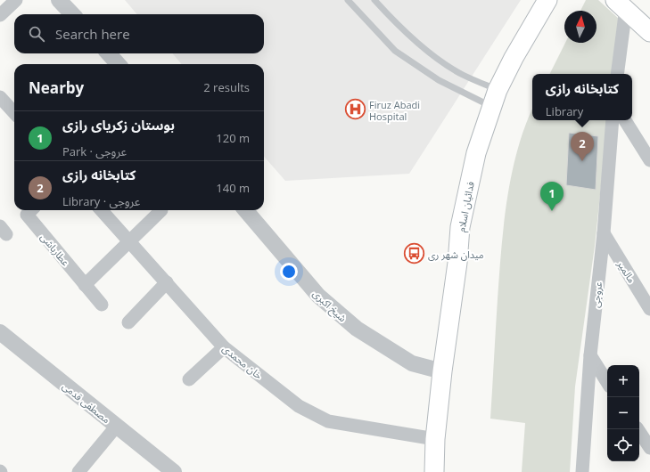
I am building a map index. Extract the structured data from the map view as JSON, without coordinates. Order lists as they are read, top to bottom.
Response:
{
  "streets": {
    "main road": ["فدائیان اسلام"],
    "street": [
      "عطارباشی",
      "مالمیر",
      "عروجی",
      "شیخ اکبری",
      "خان محمدی",
      "مصطفی قدمی"
    ]
  },
  "crossings": [
    ["فدائیان اسلام", "شیخ اکبری"],
    ["فدائیان اسلام", "خان محمدی"],
    ["مالمیر", "عروجی"]
  ],
  "places": {
    "hospital": ["Firuz Abadi Hospital"],
    "bus stop": ["میدان شهر ری"]
  },
  "north": "top",
  "page": {
    "search": "Search here",
    "heading": ["Nearby", "2 results"],
    "popup": ["کتابخانه رازی", "Library"],
    "list": [
      {
        "mark": "1",
        "name": "بوستان زکریای رازی",
        "note": "Park · عروجی",
        "value": "120 m"
      },
      {
        "mark": "2",
        "name": "کتابخانه رازی",
        "note": "Library · عروجی",
        "value": "140 m"
      }
    ],
    "pins": ["2", "1"],
    "map_buttons": ["+", "−"]
  }
}
